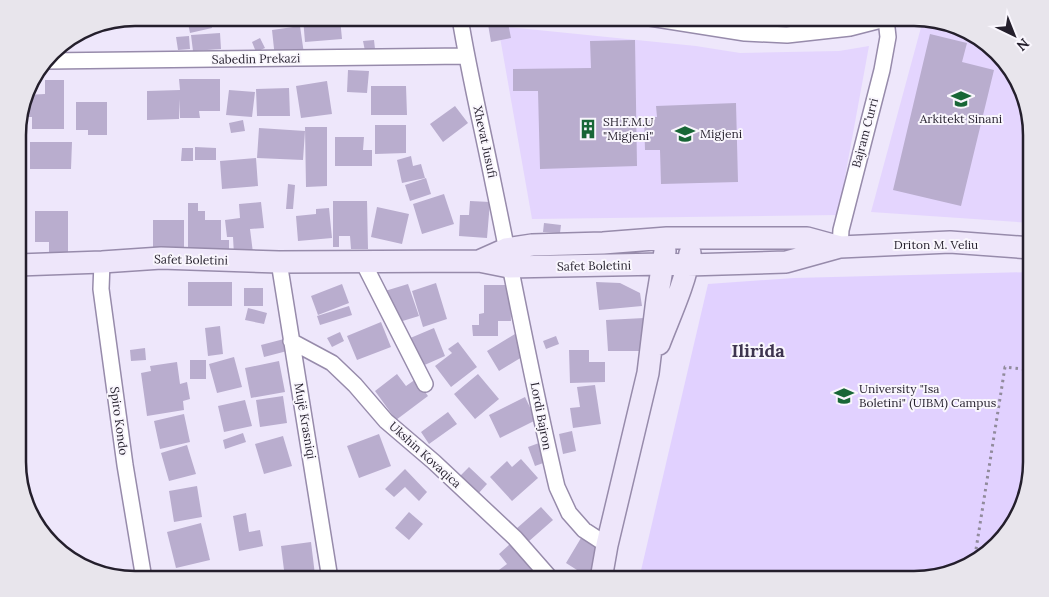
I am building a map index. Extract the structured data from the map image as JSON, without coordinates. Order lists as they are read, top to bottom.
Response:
{
  "streets": {
    "street": [
      "Sabedin Prekazi",
      "Bajram Curri",
      "Xhevat Jusufi",
      "Driton M. Veliu",
      "Safet Boletini",
      "Lordi Bajron",
      "Spiro Kondo",
      "Mujë Krasniqi",
      "Ukshin Kovaqica"
    ]
  },
  "crossings": [
    ["Sabedin Prekazi", "Xhevat Jusufi"],
    ["Bajram Curri", "Driton M. Veliu"],
    ["Xhevat Jusufi", "Safet Boletini"],
    ["Xhevat Jusufi", "Lordi Bajron"],
    ["Driton M. Veliu", "Safet Boletini"],
    ["Safet Boletini", "Lordi Bajron"],
    ["Safet Boletini", "Spiro Kondo"],
    ["Safet Boletini", "Mujë Krasniqi"],
    ["Mujë Krasniqi", "Ukshin Kovaqica"]
  ],
  "districts": ["Ilirida"],
  "places": {
    "school or university": ["Arkitekt Sinani", "Migjeni", "University \"Isa Boletini\" (UIBM) Campus"],
    "building": ["SH.F.M.U \"Migjeni\""]
  },
  "north": "bottom right"
}
